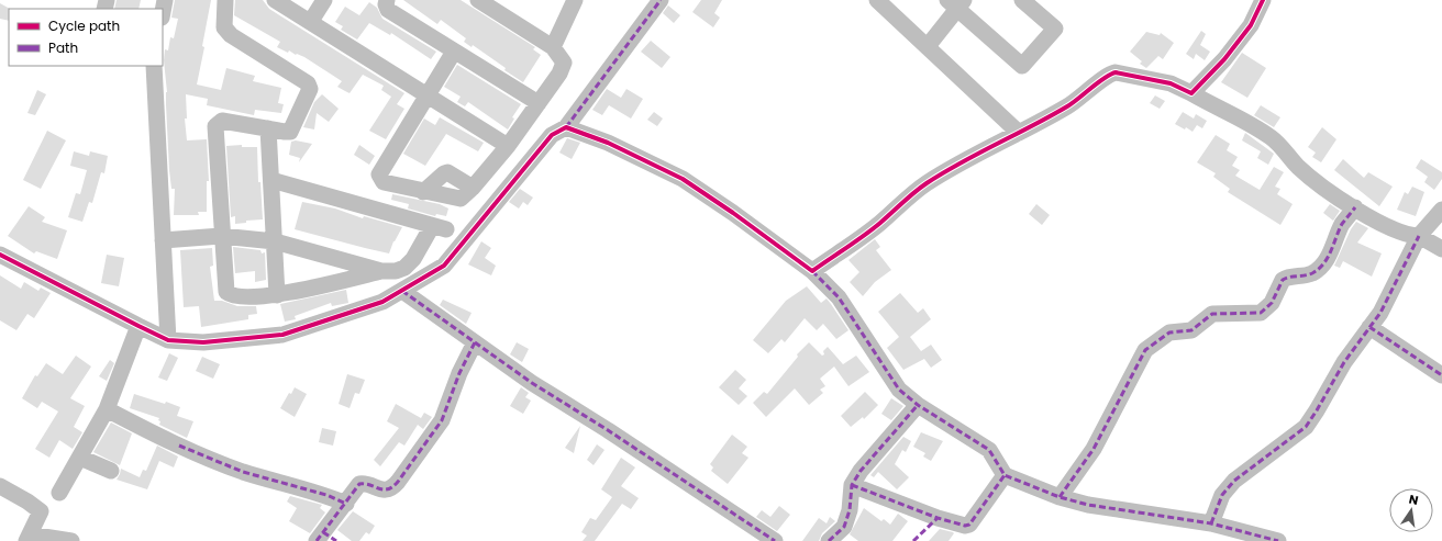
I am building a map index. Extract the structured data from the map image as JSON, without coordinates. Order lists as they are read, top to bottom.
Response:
{
  "legend": ["Cycle path", "Path"],
  "north": "top"
}
